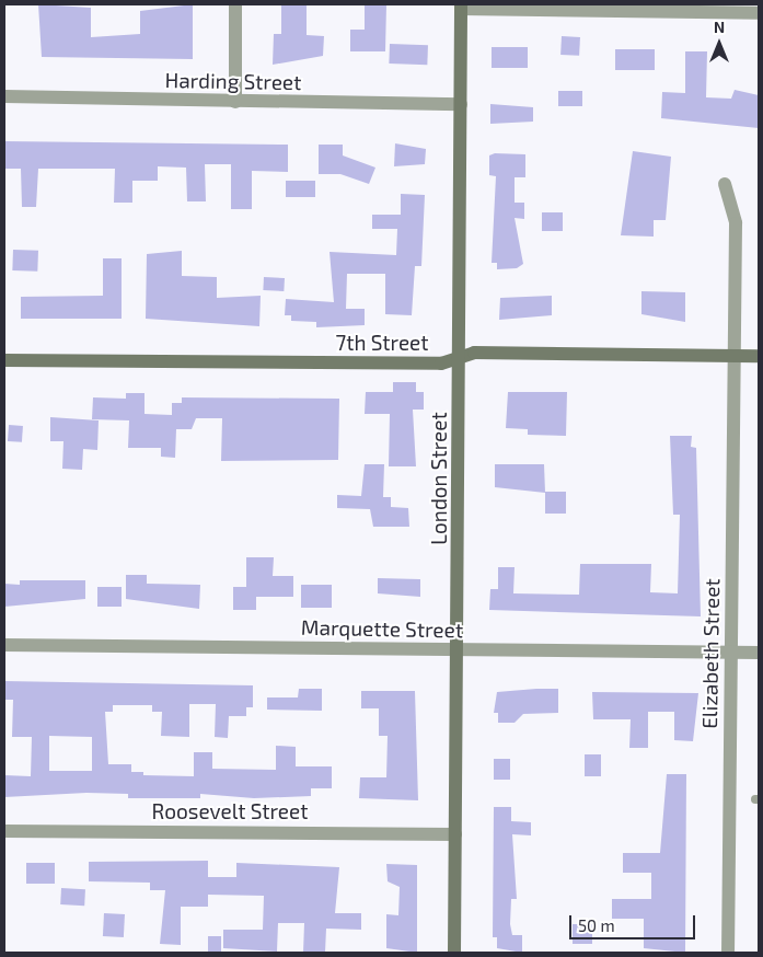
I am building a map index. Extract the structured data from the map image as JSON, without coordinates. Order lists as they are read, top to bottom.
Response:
{
  "streets": {
    "street": [
      "Harding Street",
      "7th Street",
      "London Street",
      "Marquette Street",
      "Elizabeth Street",
      "Roosevelt Street"
    ]
  },
  "crossings": [
    ["Harding Street", "London Street"],
    ["7th Street", "London Street"],
    ["7th Street", "Elizabeth Street"],
    ["London Street", "Marquette Street"],
    ["London Street", "Roosevelt Street"],
    ["Marquette Street", "Elizabeth Street"]
  ],
  "scale_bar": "50 m",
  "north": "top"
}
